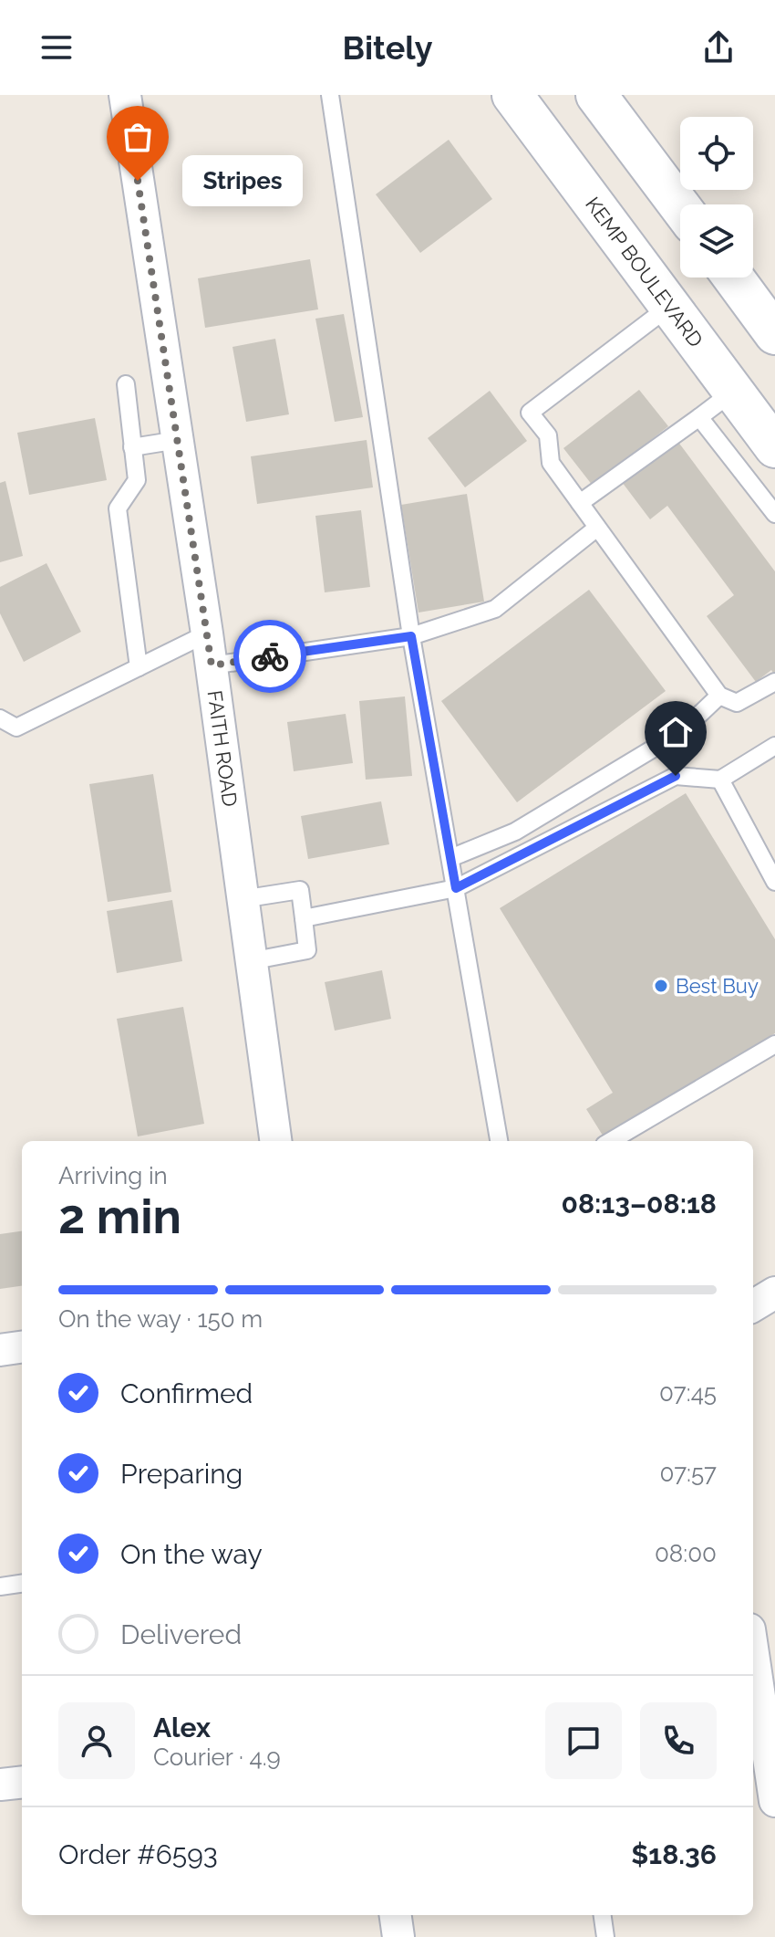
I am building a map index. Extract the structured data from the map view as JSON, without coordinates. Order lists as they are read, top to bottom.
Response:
{
  "streets": {
    "main road": ["KEMP BOULEVARD"],
    "street": ["FAITH ROAD"]
  },
  "places": ["Stripes", "Best Buy"],
  "page": {
    "header": "Bitely",
    "bubble": "Stripes",
    "heading": ["2 min", "Arriving in", "08:13–08:18"],
    "panel": [
      "Alex",
      "Courier · 4.9",
      "Order #6593",
      "$18.36"
    ],
    "bar": "On the way · 150 m",
    "list": [
      ["Confirmed", "07:45"],
      ["Preparing", "07:57"],
      ["On the way", "08:00"],
      "Delivered"
    ]
  }
}
